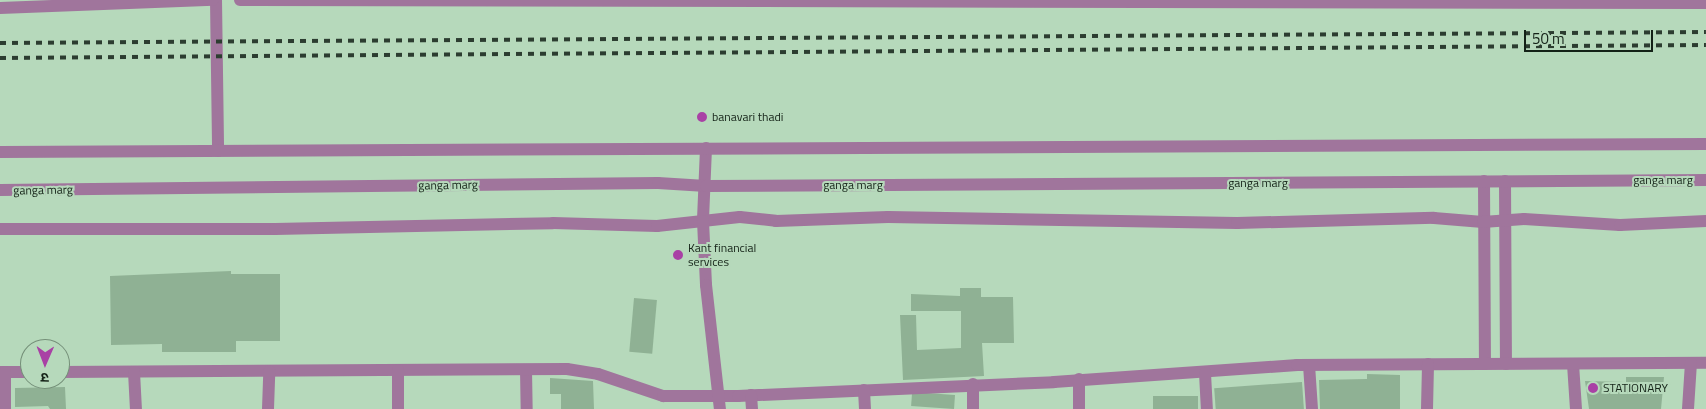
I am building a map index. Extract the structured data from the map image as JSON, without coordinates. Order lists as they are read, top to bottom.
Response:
{
  "streets": {
    "street": ["ganga marg"]
  },
  "places": ["banavari thadi", "Kant financial services", "STATIONARY"],
  "scale_bar": "50 m",
  "north": "bottom"
}
